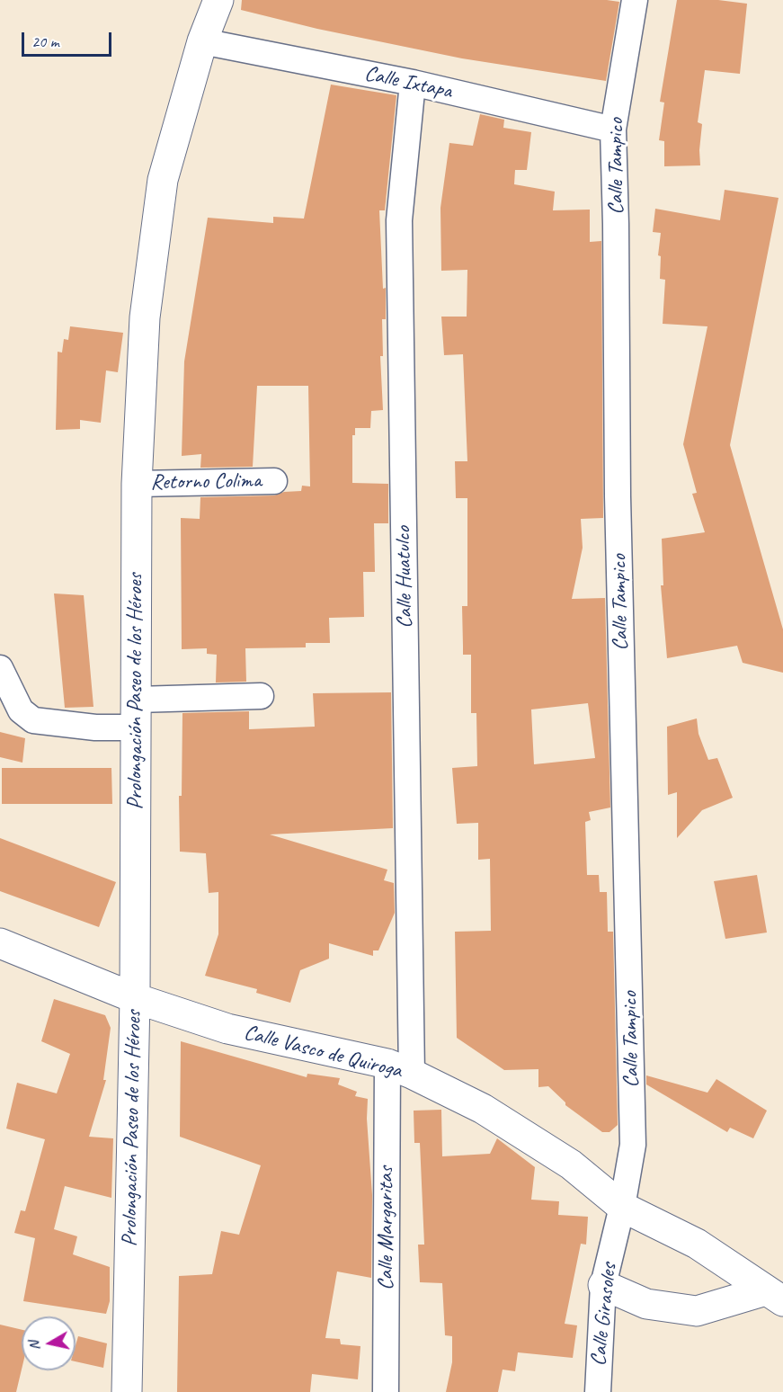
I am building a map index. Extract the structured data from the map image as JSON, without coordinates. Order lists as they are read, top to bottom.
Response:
{
  "streets": {
    "street": [
      "Calle Ixtapa",
      "Calle Tampico",
      "Retorno Colima",
      "Calle Huatulco",
      "Prolongación Paseo de los Héroes",
      "Calle Vasco de Quiroga",
      "Calle Margaritas",
      "Calle Girasoles"
    ]
  },
  "crossings": [
    ["Calle Ixtapa", "Calle Tampico"],
    ["Calle Ixtapa", "Calle Huatulco"],
    ["Calle Ixtapa", "Prolongación Paseo de los Héroes"],
    ["Calle Tampico", "Calle Vasco de Quiroga"],
    ["Calle Tampico", "Calle Girasoles"],
    ["Retorno Colima", "Prolongación Paseo de los Héroes"],
    ["Calle Huatulco", "Calle Vasco de Quiroga"],
    ["Calle Huatulco", "Calle Margaritas"],
    ["Prolongación Paseo de los Héroes", "Calle Vasco de Quiroga"],
    ["Calle Vasco de Quiroga", "Calle Margaritas"],
    ["Calle Vasco de Quiroga", "Calle Girasoles"]
  ],
  "scale_bar": "20 m",
  "north": "left"
}
